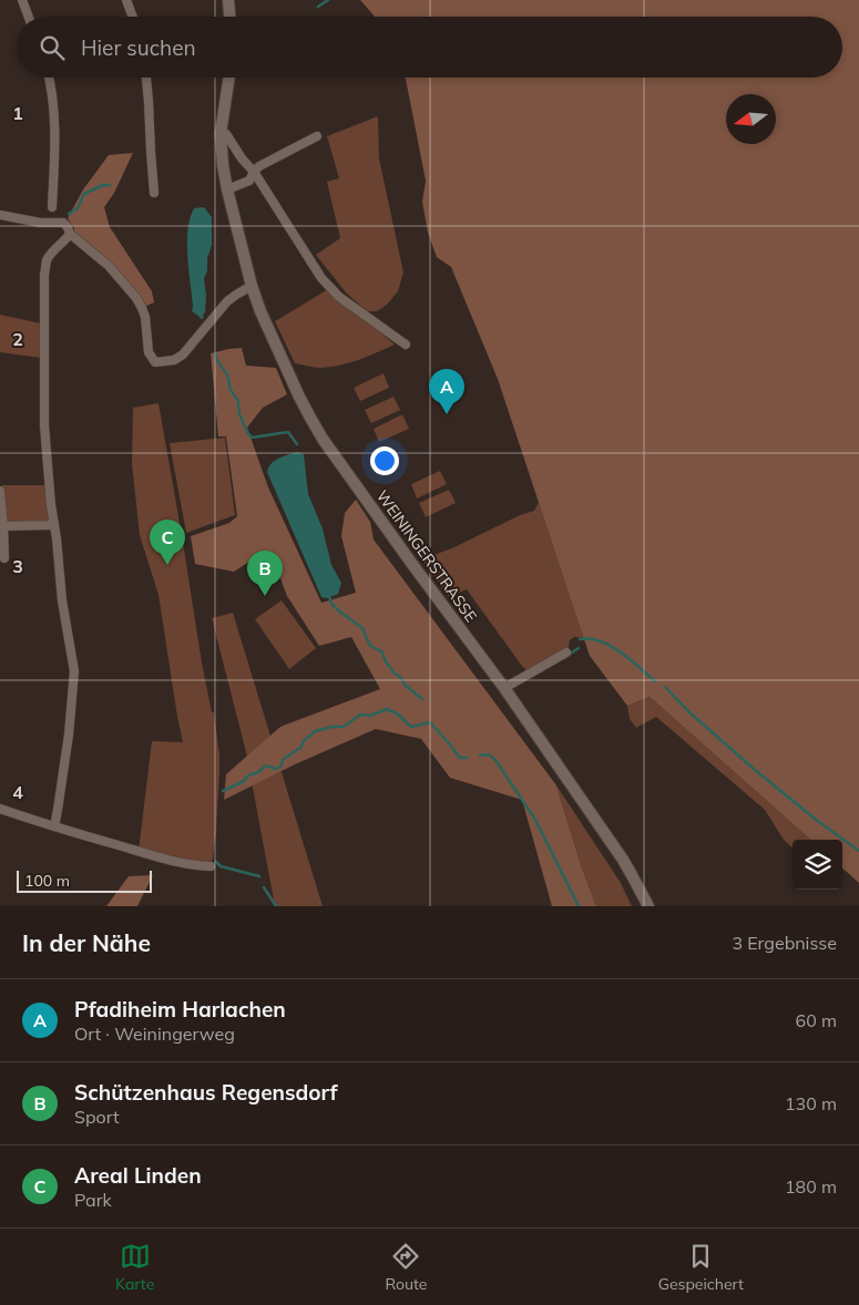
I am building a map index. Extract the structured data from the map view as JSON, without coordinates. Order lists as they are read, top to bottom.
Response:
{
  "streets": {
    "street": ["WEININGERSTRASSE"]
  },
  "scale_bar": "100 m",
  "north": "left",
  "page": {
    "search": "Hier suchen",
    "pins": ["A", "C", "B"],
    "scale": "100 m",
    "heading": ["In der Nähe", "3 Ergebnisse"],
    "list": [
      {
        "mark": "A",
        "name": "Pfadiheim Harlachen",
        "note": "Ort · Weiningerweg",
        "value": "60 m"
      },
      {
        "mark": "B",
        "name": "Schützenhaus Regensdorf",
        "note": "Sport",
        "value": "130 m"
      },
      {
        "mark": "C",
        "name": "Areal Linden",
        "note": "Park",
        "value": "180 m"
      }
    ],
    "nav": ["Karte", "Route", "Gespeichert"]
  },
  "grid": {
    "rows": [
      "1",
      "2",
      "3",
      "4"
    ]
  }
}
